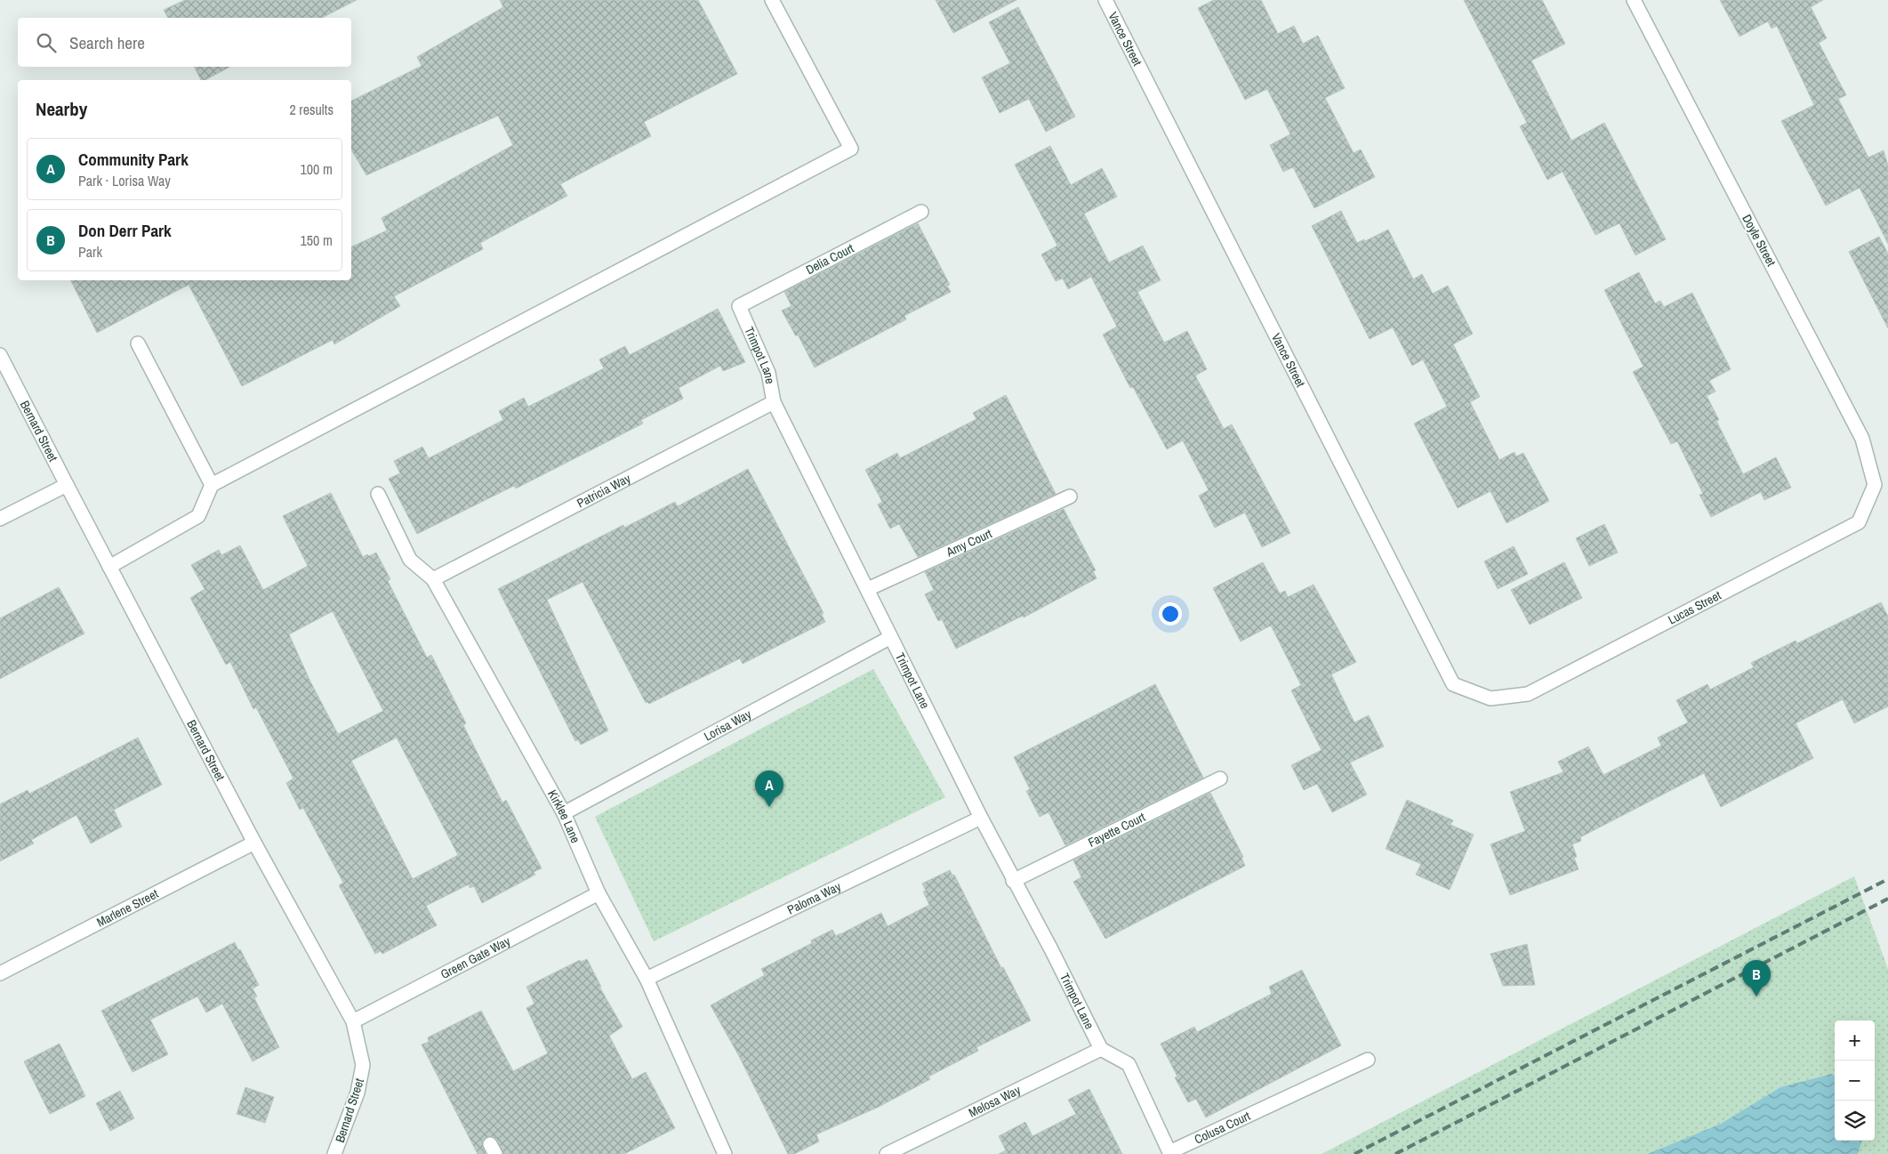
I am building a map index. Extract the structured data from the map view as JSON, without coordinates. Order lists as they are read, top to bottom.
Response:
{
  "streets": {
    "street": [
      "Vance Street",
      "Doyle Street",
      "Delia Court",
      "Trimpot Lane",
      "Bernard Street",
      "Patricia Way",
      "Amy Court",
      "Lucas Street",
      "Lorisa Way",
      "Kirklee Lane",
      "Fayette Court",
      "Paloma Way",
      "Marlene Street",
      "Green Gate Way",
      "Melosa Way",
      "Colusa Court"
    ]
  },
  "crossings": [
    ["Vance Street", "Lucas Street"],
    ["Doyle Street", "Lucas Street"],
    ["Delia Court", "Trimpot Lane"],
    ["Trimpot Lane", "Patricia Way"],
    ["Trimpot Lane", "Amy Court"],
    ["Trimpot Lane", "Lorisa Way"],
    ["Trimpot Lane", "Fayette Court"],
    ["Trimpot Lane", "Paloma Way"],
    ["Trimpot Lane", "Melosa Way"],
    ["Trimpot Lane", "Colusa Court"],
    ["Bernard Street", "Marlene Street"],
    ["Bernard Street", "Green Gate Way"],
    ["Patricia Way", "Kirklee Lane"],
    ["Lorisa Way", "Kirklee Lane"],
    ["Kirklee Lane", "Paloma Way"],
    ["Kirklee Lane", "Green Gate Way"],
    ["Melosa Way", "Colusa Court"]
  ],
  "page": {
    "search": "Search here",
    "heading": ["Nearby", "2 results"],
    "list": [
      {
        "mark": "A",
        "name": "Community Park",
        "note": "Park · Lorisa Way",
        "value": "100 m"
      },
      {
        "mark": "B",
        "name": "Don Derr Park",
        "note": "Park",
        "value": "150 m"
      }
    ],
    "pins": ["A", "B"],
    "map_buttons": ["+", "−"]
  }
}
